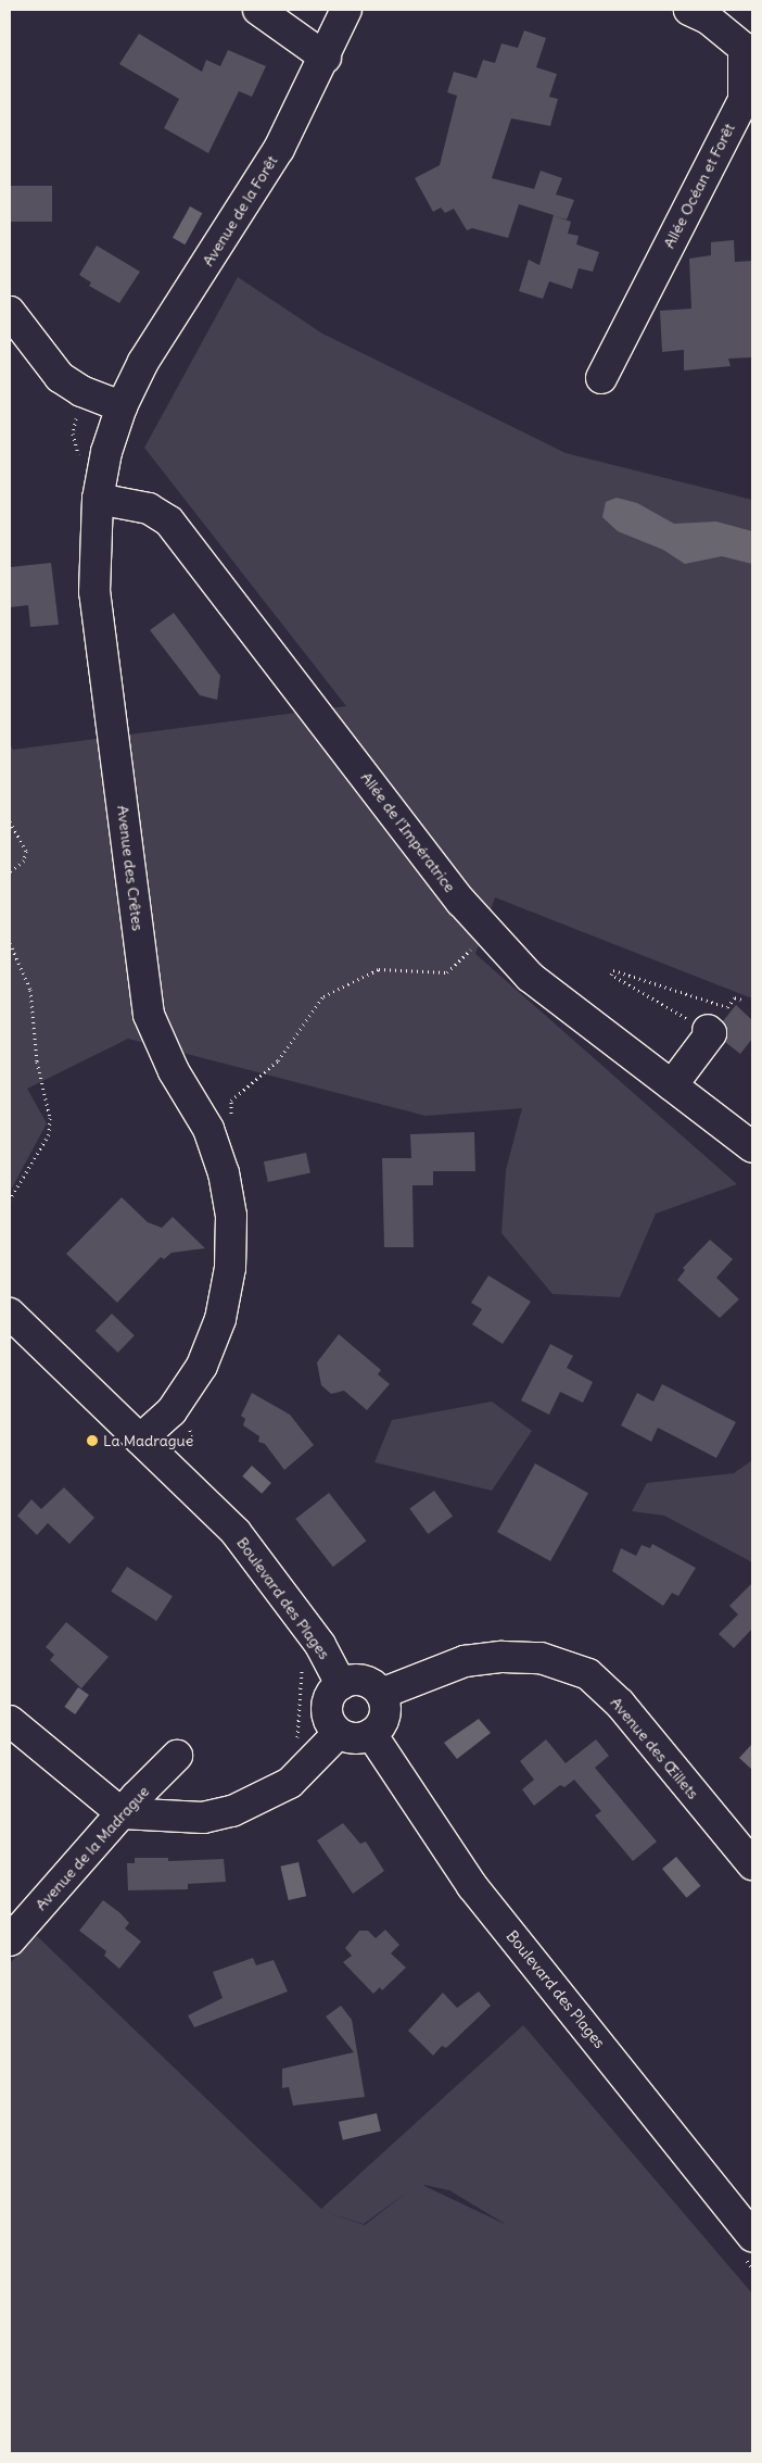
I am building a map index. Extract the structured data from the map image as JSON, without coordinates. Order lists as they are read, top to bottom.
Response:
{
  "streets": {
    "street": [
      "Allée Océan et Forêt",
      "Avenue de la Forêt",
      "Allée de l'Impératrice",
      "Avenue des Crêtes",
      "Boulevard des Plages",
      "Avenue des Œillets",
      "Avenue de la Madrague"
    ]
  },
  "crossings": [
    ["Avenue de la Forêt", "Avenue des Crêtes"],
    ["Allée de l'Impératrice", "Avenue des Crêtes"],
    ["Avenue des Crêtes", "Boulevard des Plages"],
    ["Boulevard des Plages", "Avenue des Œillets"]
  ],
  "places": ["La Madrague"]
}
